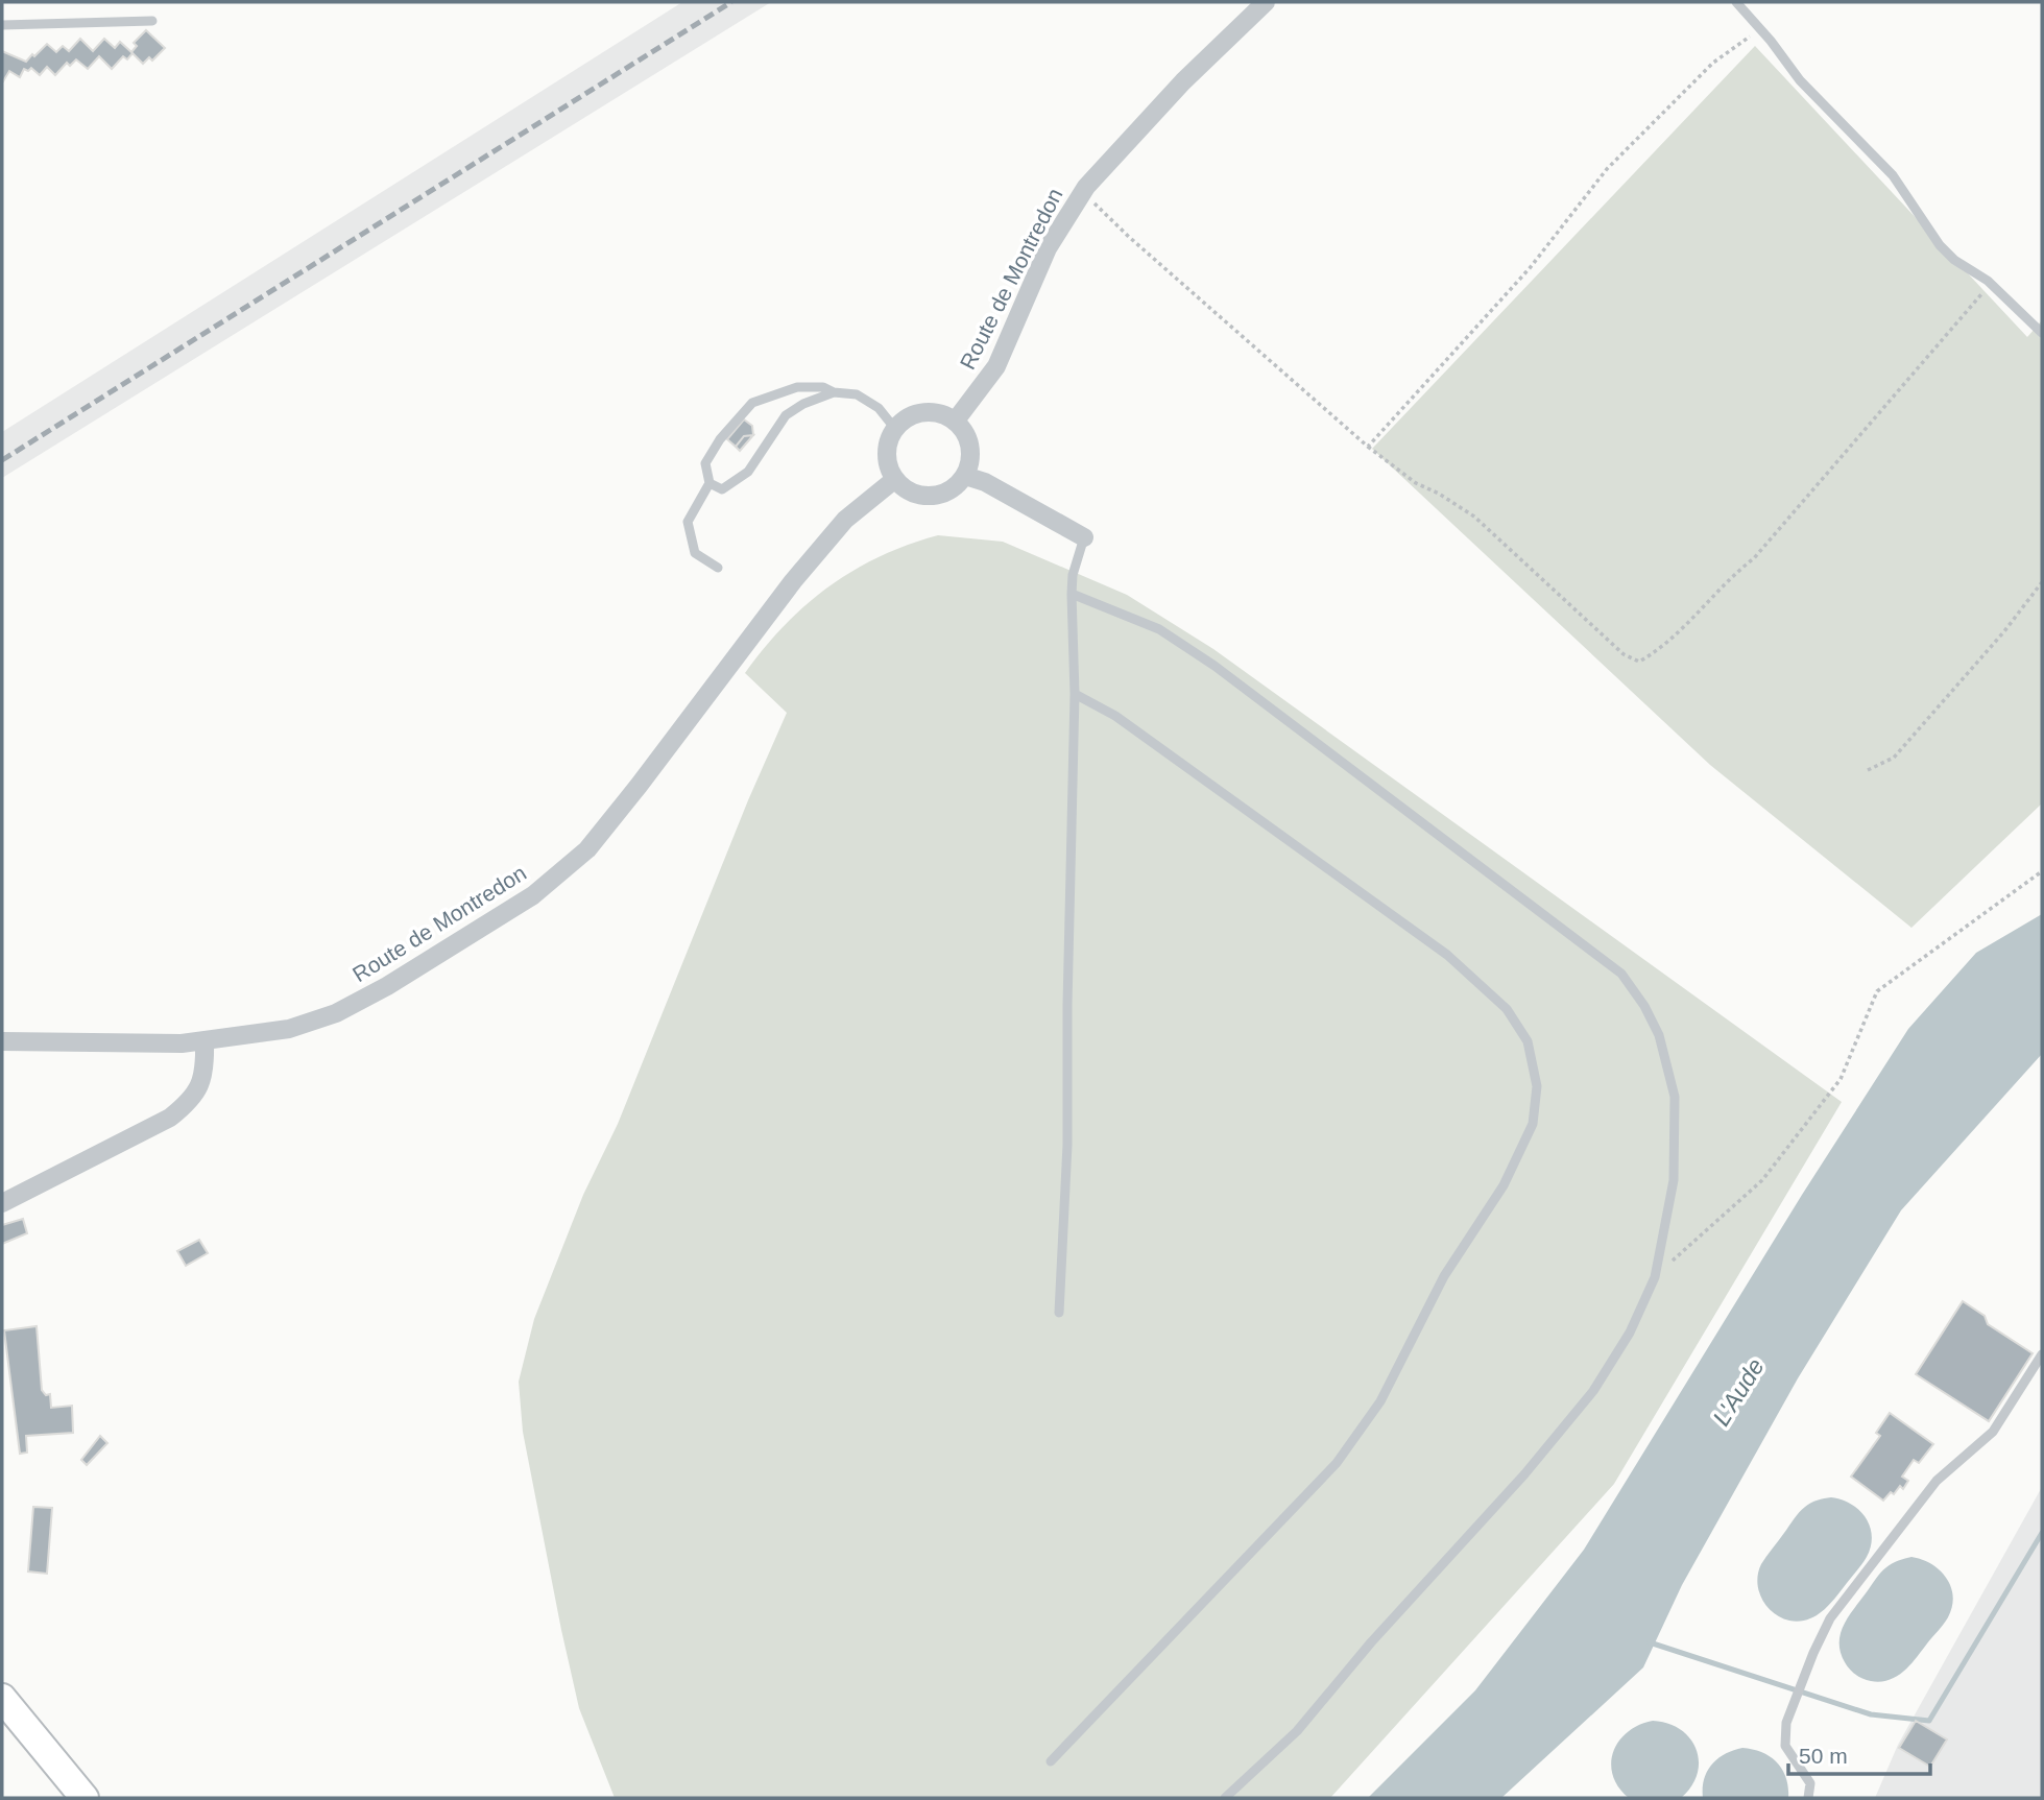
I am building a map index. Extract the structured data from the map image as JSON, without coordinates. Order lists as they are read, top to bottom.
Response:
{
  "streets": {
    "street": ["Route de Montredon"]
  },
  "water": ["L'Aude"],
  "scale_bar": "50 m"
}
